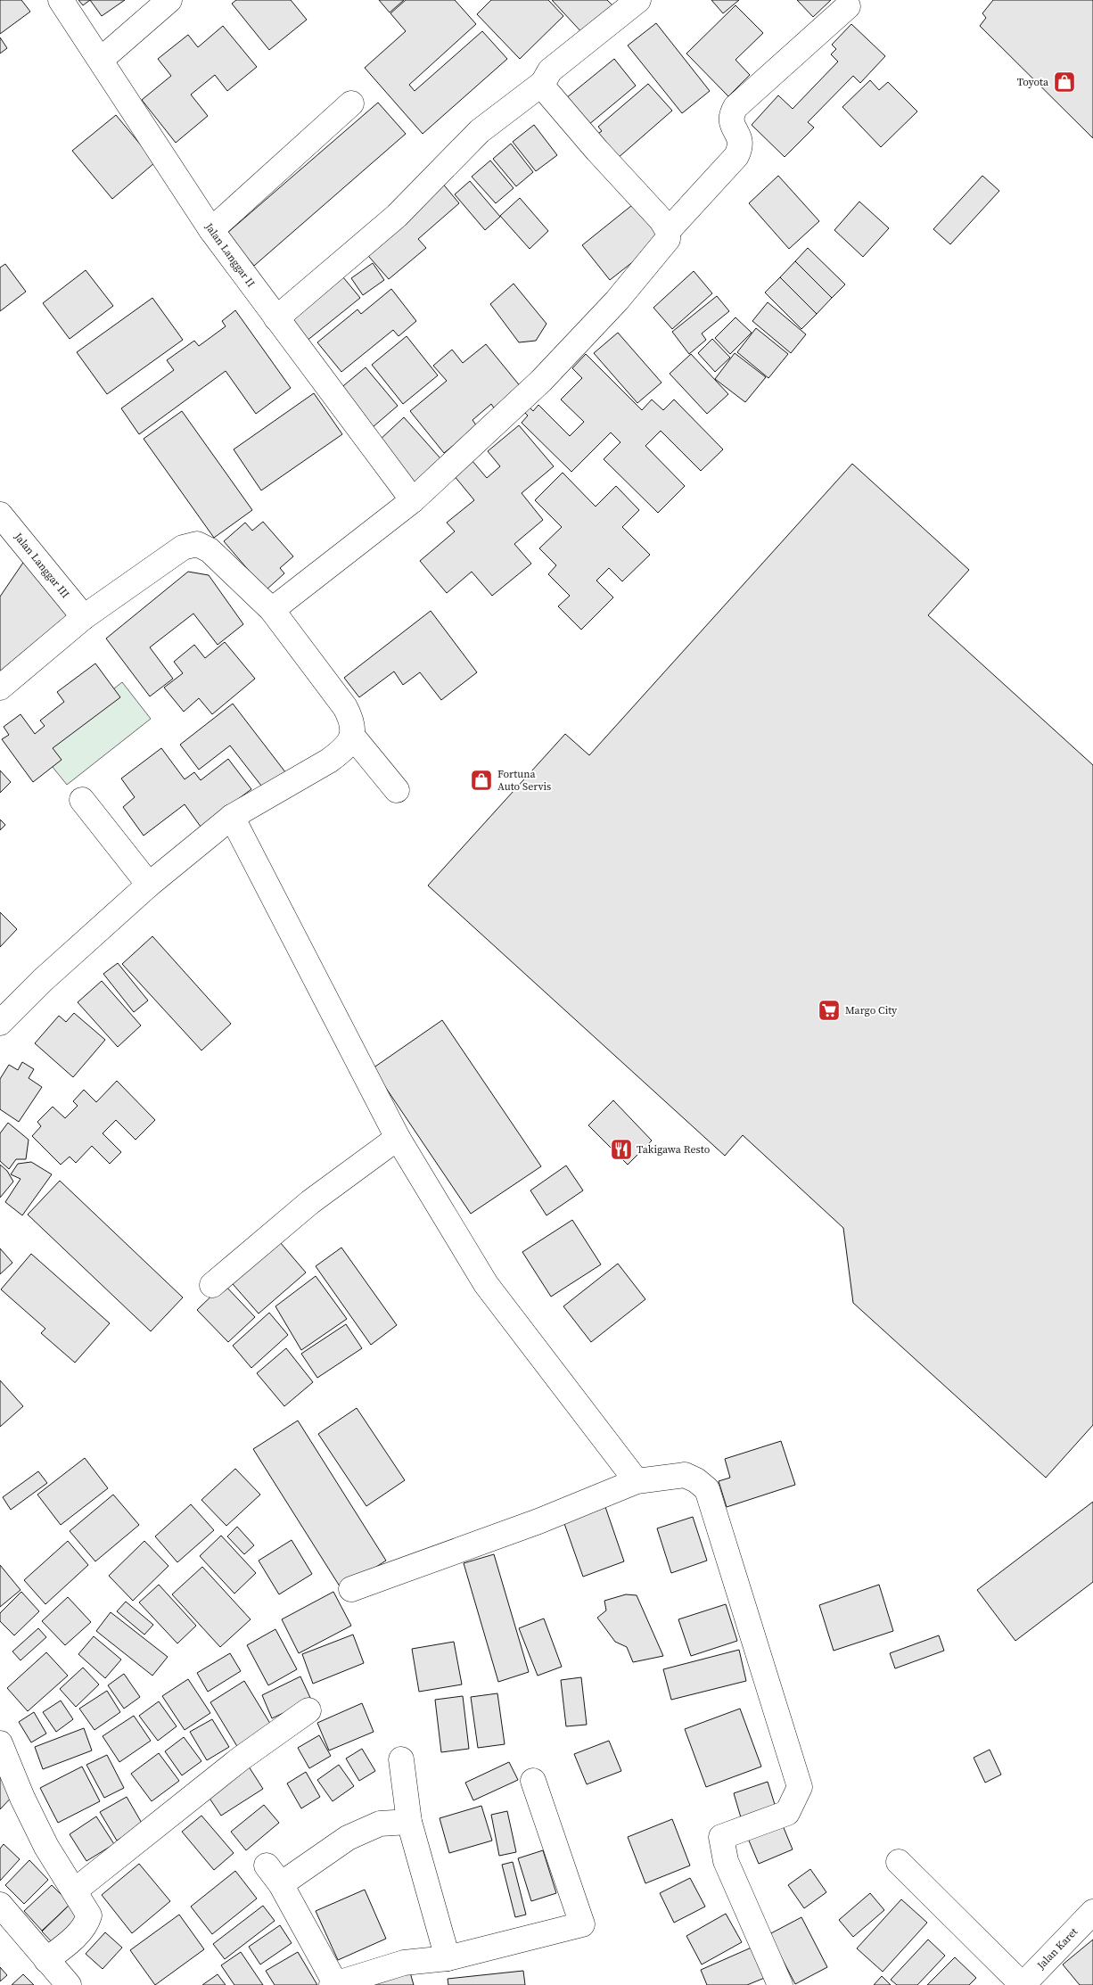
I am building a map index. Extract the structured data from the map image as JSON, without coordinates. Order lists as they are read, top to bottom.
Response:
{
  "streets": {
    "street": ["Jalan Langgar II", "Jalan Langgar III", "Jalan Karet"]
  },
  "places": {
    "shop": ["Toyota", "Fortuna Auto Servis"],
    "supermarket": ["Margo City"],
    "restaurant": ["Takigawa Resto"]
  }
}
